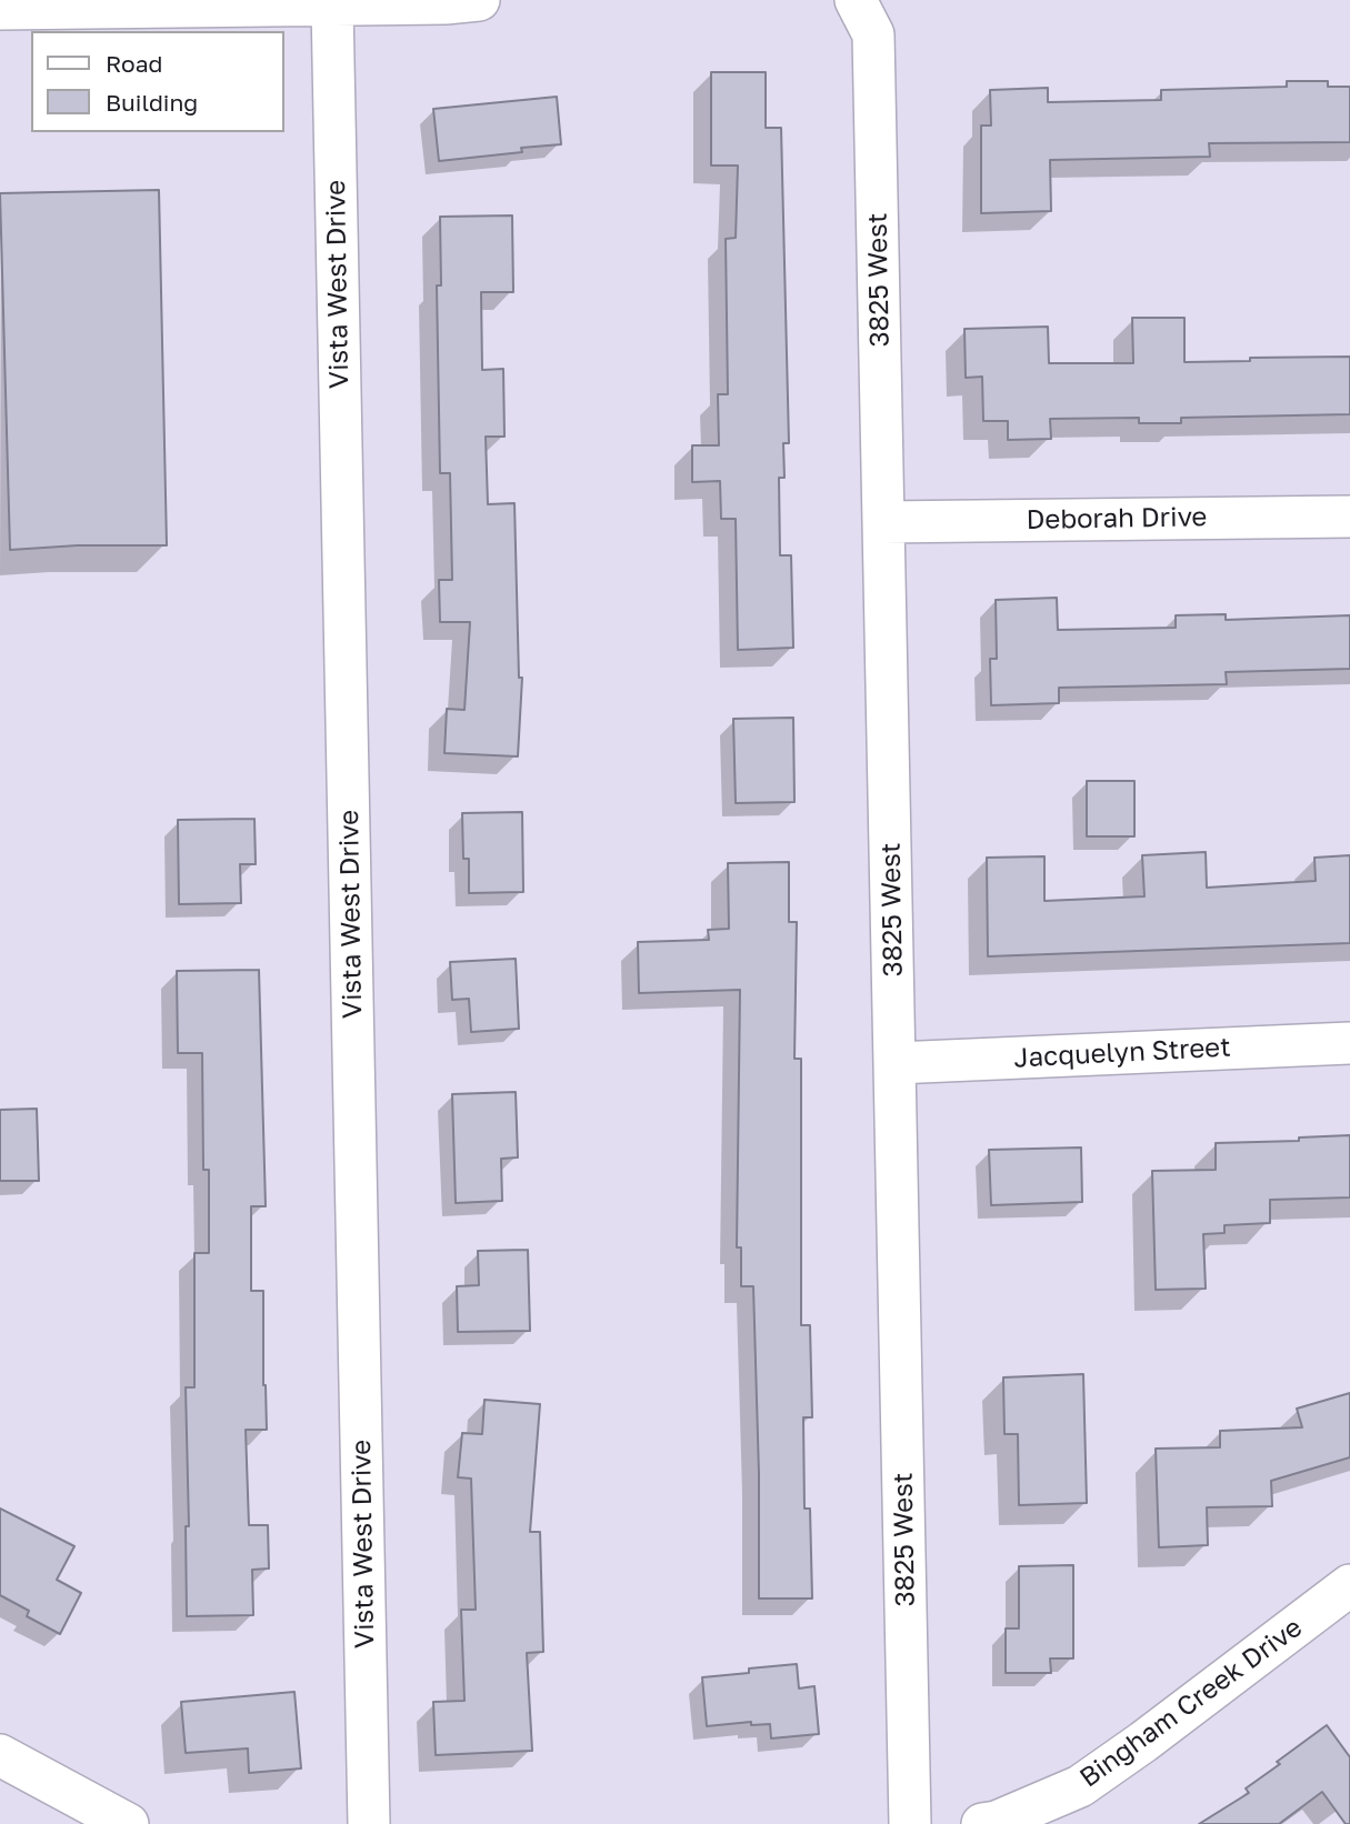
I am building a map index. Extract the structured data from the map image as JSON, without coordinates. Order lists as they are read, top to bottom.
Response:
{
  "streets": {
    "street": [
      "3825 West",
      "Vista West Drive",
      "Deborah Drive",
      "Jacquelyn Street",
      "Bingham Creek Drive"
    ]
  },
  "crossings": [
    ["3825 West", "Deborah Drive"],
    ["3825 West", "Jacquelyn Street"]
  ],
  "legend": ["Road", "Building"]
}
